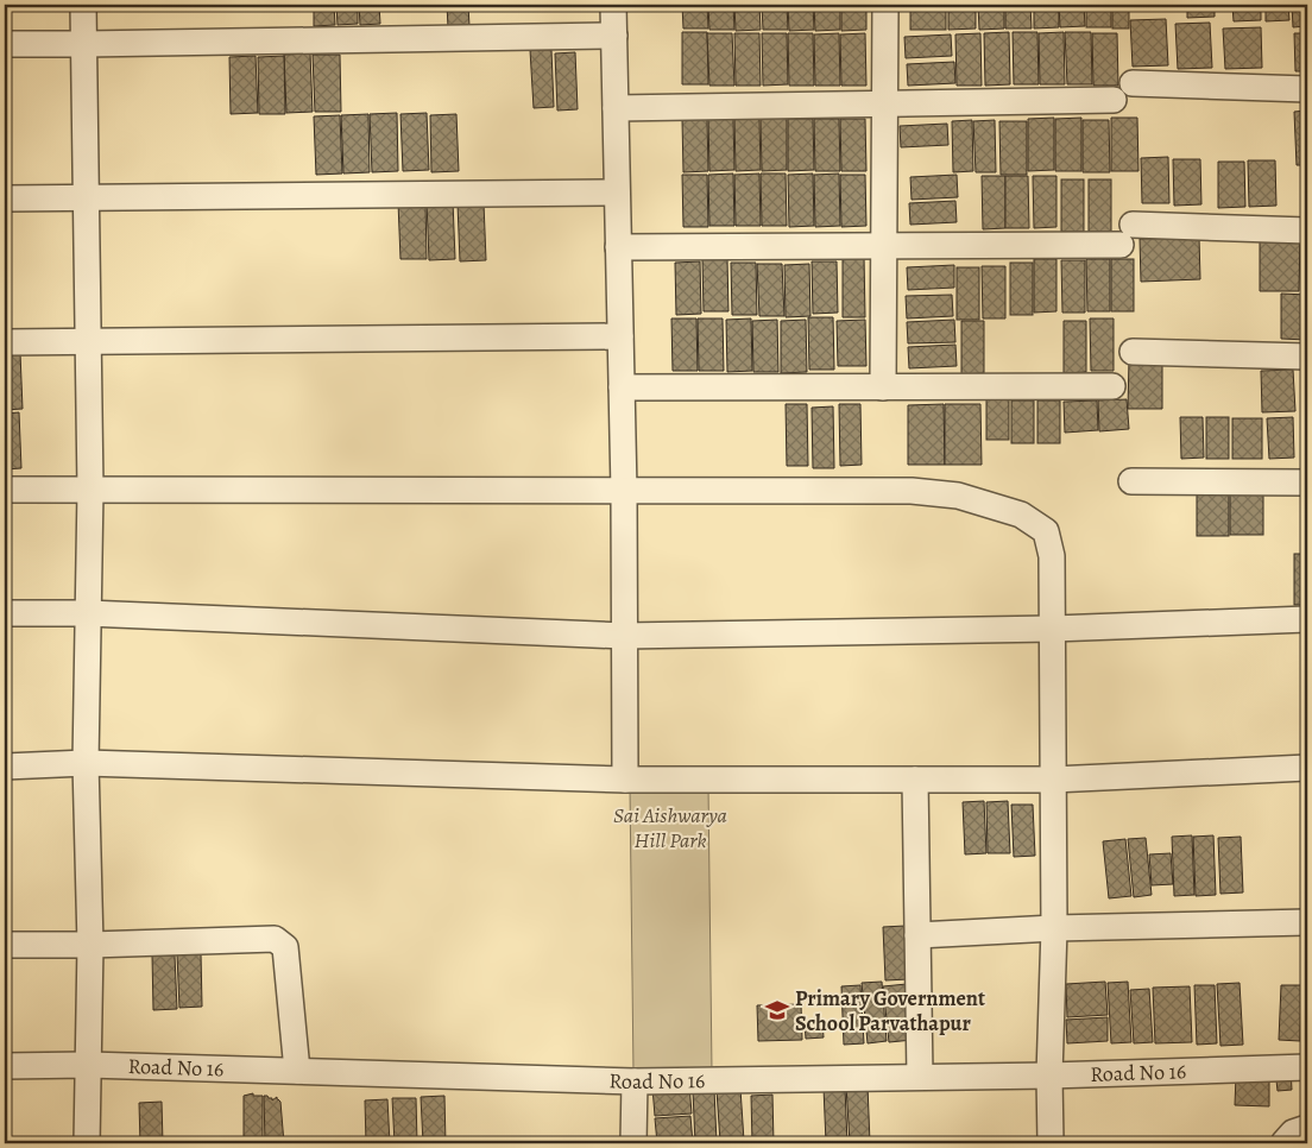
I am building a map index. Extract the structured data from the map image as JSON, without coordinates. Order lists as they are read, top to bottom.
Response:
{
  "streets": {
    "street": ["Road No 16"]
  },
  "parks": ["Sai Aishwarya Hill Park"],
  "places": {
    "school or university": ["Primary Government School Parvathapur"]
  }
}
